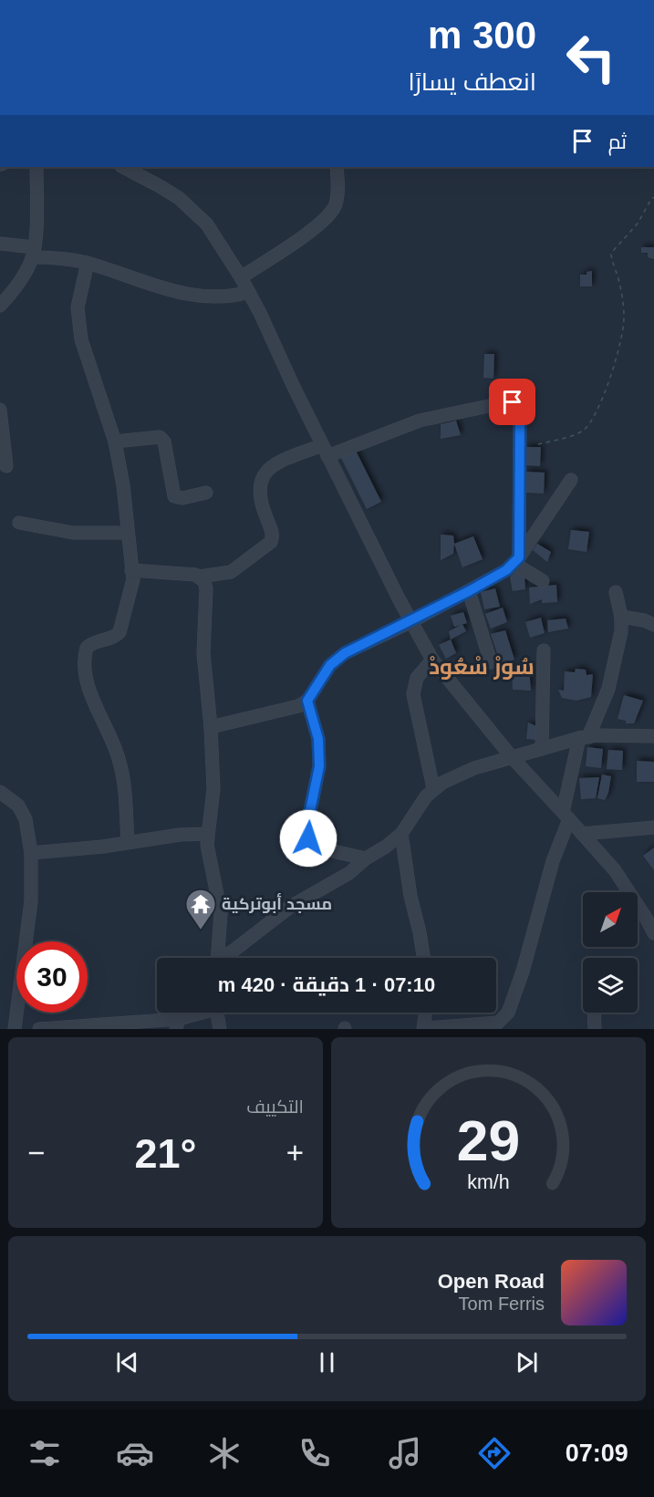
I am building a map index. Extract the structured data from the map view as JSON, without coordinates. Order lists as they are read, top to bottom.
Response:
{
  "districts": ["سُورْ سْعُودْ"],
  "places": {
    "temple": ["مسجد أبوتركية"]
  },
  "north": "top right",
  "page": {
    "turn": ["300 m", "انعطف يسارًا"],
    "then": "ثم",
    "limit": "30",
    "trip": "07:10 · 1 دقيقة · 420 m",
    "tile": "التكييف",
    "heat": ["−", "21°", "+"],
    "song": ["Open Road", "Tom Ferris"],
    "tabs": "07:09",
    "gauge": ["29", "km/h"]
  }
}
